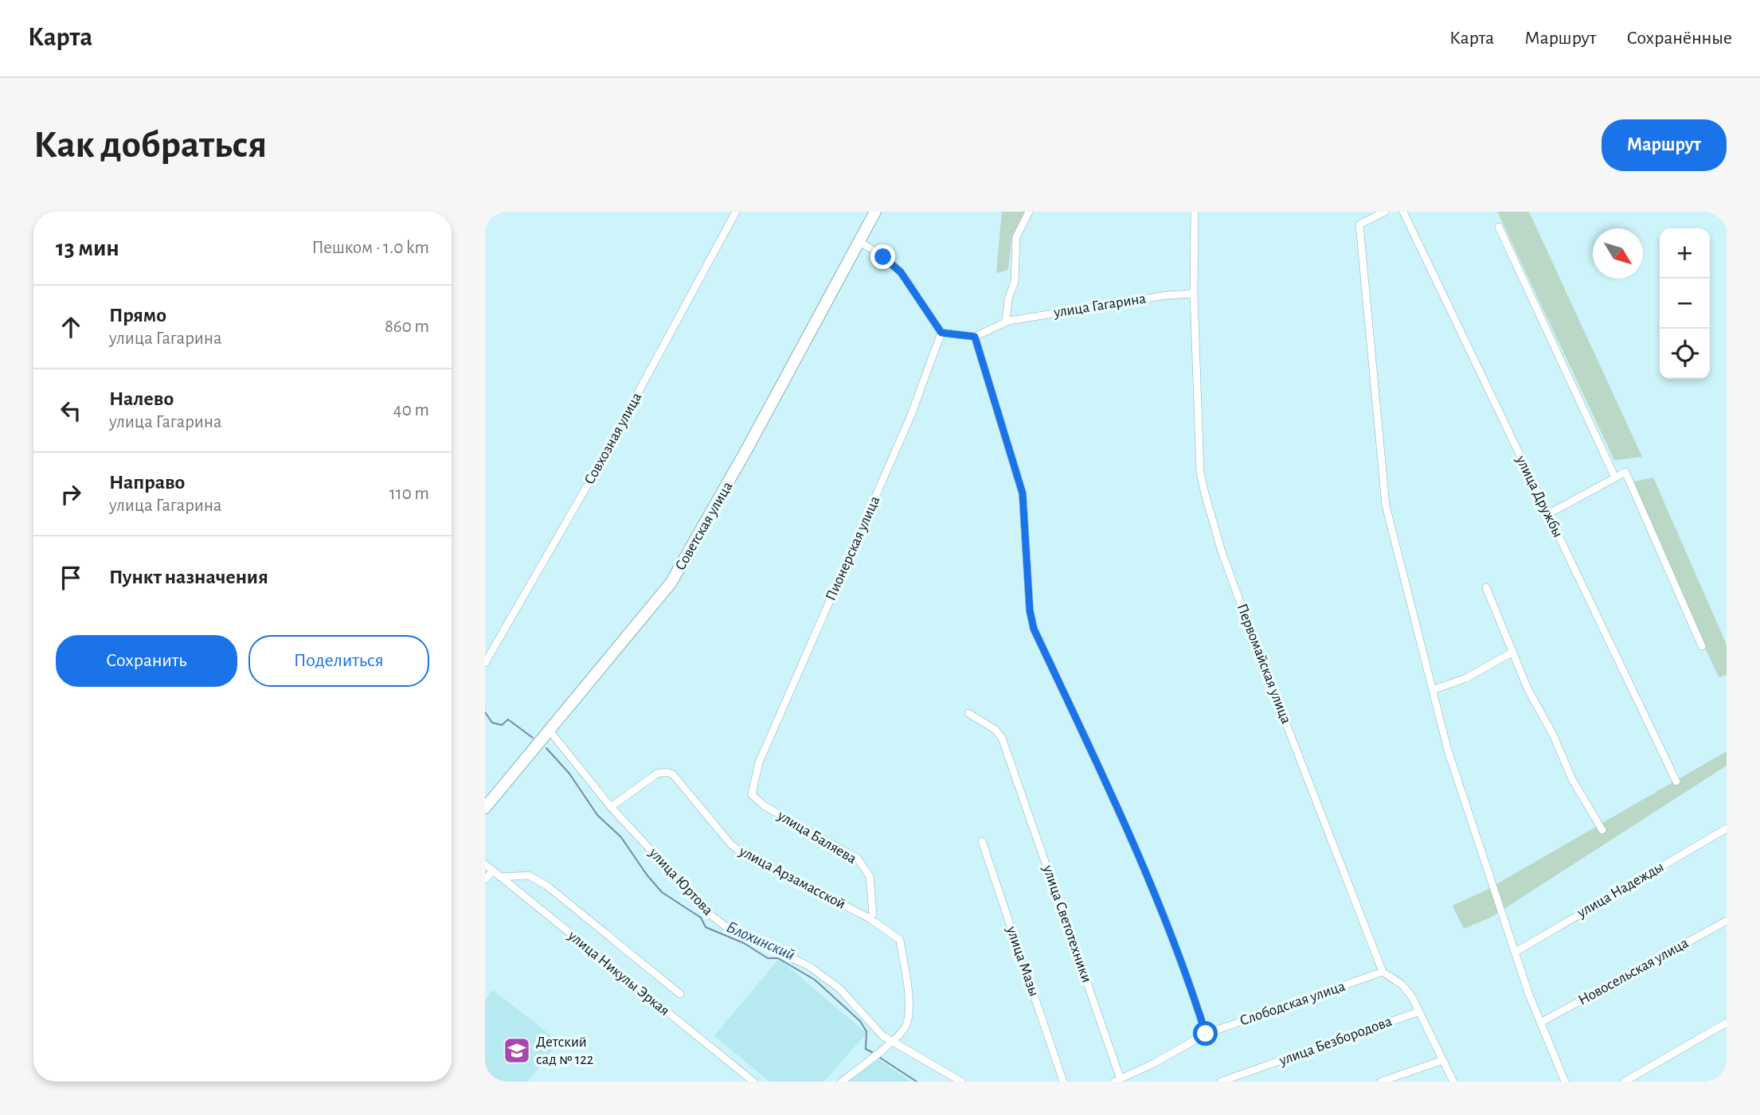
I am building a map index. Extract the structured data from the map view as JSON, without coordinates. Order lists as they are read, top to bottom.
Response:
{
  "streets": {
    "main road": ["Советская улица"],
    "street": [
      "улица Гагарина",
      "Совхозная улица",
      "улица Дружбы",
      "Пионерская улица",
      "Первомайская улица",
      "улица Баляева",
      "улица Арзамасской",
      "улица Юртова",
      "улица Надежды",
      "улица Светотехники",
      "улица Мазы",
      "Новосельская улица",
      "улица Никулы Эркая",
      "Слободская улица",
      "улица Безбородова"
    ]
  },
  "crossings": [
    ["улица Гагарина", "Первомайская улица"],
    ["Советская улица", "улица Юртова"],
    ["Пионерская улица", "улица Баляева"],
    ["Первомайская улица", "Слободская улица"],
    ["улица Баляева", "улица Арзамасской"],
    ["улица Арзамасской", "улица Юртова"],
    ["улица Светотехники", "Слободская улица"]
  ],
  "water": ["Блохинский"],
  "places": {
    "school or university": ["Детский сад № 122"]
  },
  "north": "bottom right",
  "page": {
    "header": "Карта",
    "nav": ["Карта", "Маршрут", "Сохранённые"],
    "buttons": [
      "Маршрут",
      ["Сохранить", "Поделиться"]
    ],
    "title": "Как добраться",
    "heading": ["13 мин", "Пешком · 1.0 km"],
    "map_buttons": ["+", "−"],
    "list": [
      ["Прямо", "улица Гагарина", "860 m"],
      ["Налево", "улица Гагарина", "40 m"],
      ["Направо", "улица Гагарина", "110 m"],
      "Пункт назначения"
    ]
  }
}
